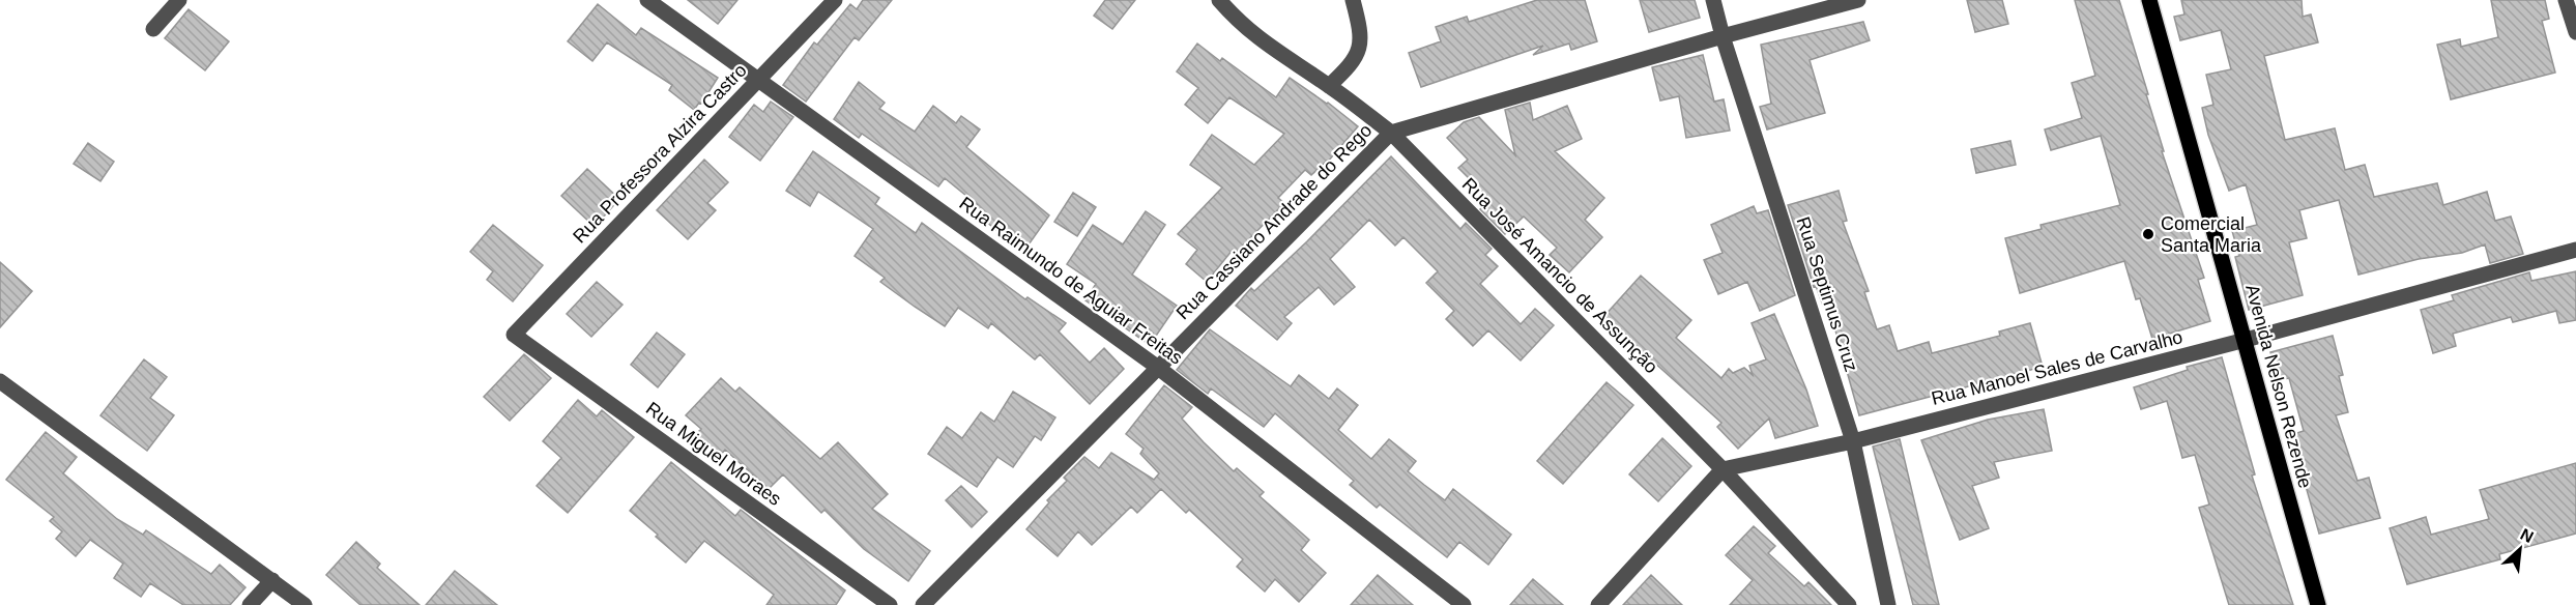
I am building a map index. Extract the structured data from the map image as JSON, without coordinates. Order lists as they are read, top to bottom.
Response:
{
  "streets": {
    "main road": ["Avenida Nelson Rezende"],
    "street": [
      "Rua Professora Alzira Castro",
      "Rua Cassiano Andrade do Rego",
      "Rua José Amancio de Assunção",
      "Rua Raimundo de Aguiar Freitas",
      "Rua Septimus Cruz",
      "Rua Manoel Sales de Carvalho",
      "Rua Miguel Moraes"
    ]
  },
  "crossings": [
    ["Rua Professora Alzira Castro", "Rua Raimundo de Aguiar Freitas"],
    ["Rua Professora Alzira Castro", "Rua Miguel Moraes"],
    ["Rua Cassiano Andrade do Rego", "Rua José Amancio de Assunção"],
    ["Rua Cassiano Andrade do Rego", "Rua Raimundo de Aguiar Freitas"],
    ["Rua Cassiano Andrade do Rego", "Rua Septimus Cruz"],
    ["Rua José Amancio de Assunção", "Rua Manoel Sales de Carvalho"],
    ["Rua Septimus Cruz", "Rua Manoel Sales de Carvalho"],
    ["Rua Manoel Sales de Carvalho", "Avenida Nelson Rezende"]
  ],
  "places": ["Comercial Santa Maria"],
  "north": "top right"
}
